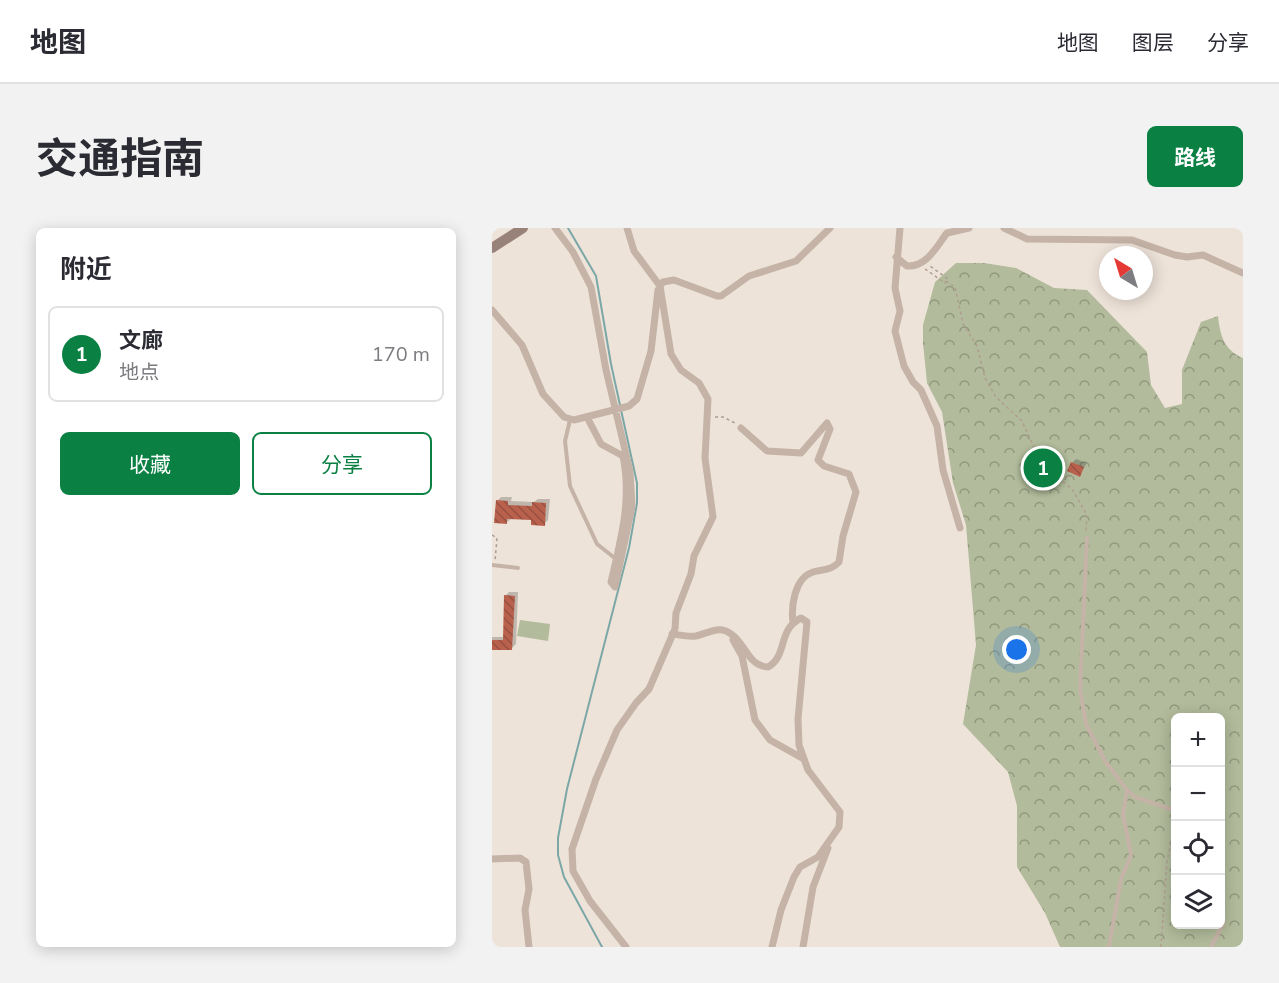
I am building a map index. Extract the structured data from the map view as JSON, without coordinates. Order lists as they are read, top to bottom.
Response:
{
  "north": "top left",
  "page": {
    "header": "地图",
    "nav": ["地图", "图层", "分享"],
    "title": "交通指南",
    "buttons": [
      "路线",
      ["收藏", "分享"]
    ],
    "heading": "附近",
    "list": [
      {
        "mark": "1",
        "name": "文廊",
        "note": "地点",
        "value": "170 m"
      }
    ],
    "pins": "1",
    "map_buttons": ["+", "−"]
  }
}
